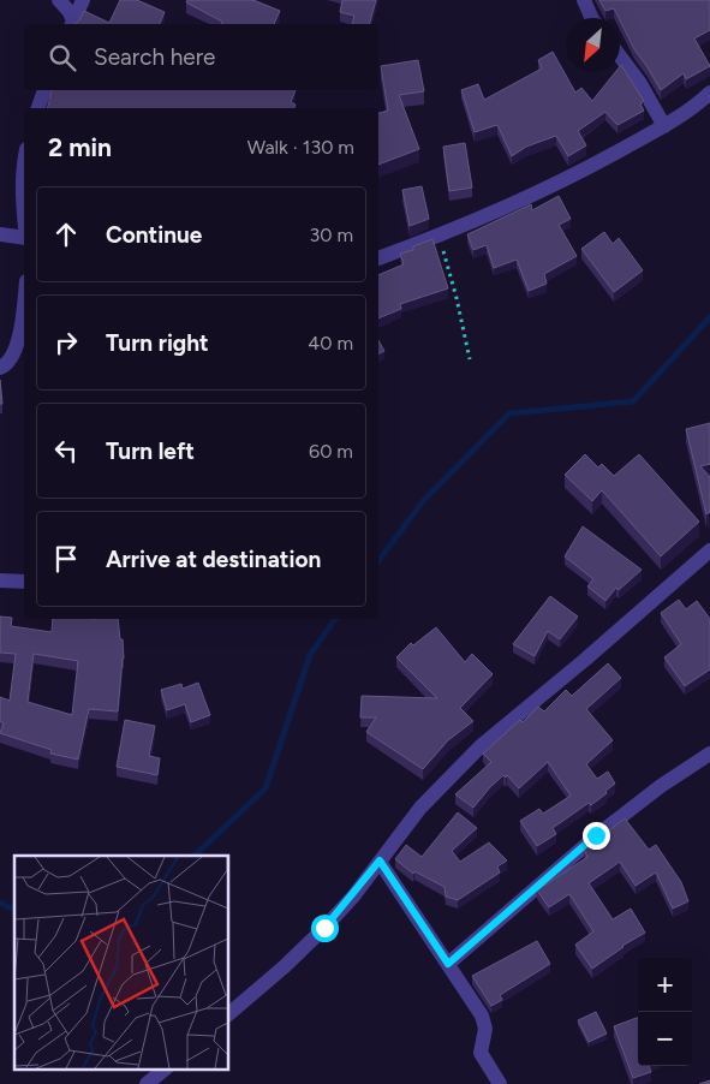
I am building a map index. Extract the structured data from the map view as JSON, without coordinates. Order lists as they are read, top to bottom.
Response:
{
  "north": "bottom left",
  "page": {
    "search": "Search here",
    "heading": ["2 min", "Walk · 130 m"],
    "list": [
      ["Continue", "30 m"],
      ["Turn right", "40 m"],
      ["Turn left", "60 m"],
      "Arrive at destination"
    ],
    "map_buttons": ["+", "−"]
  }
}
